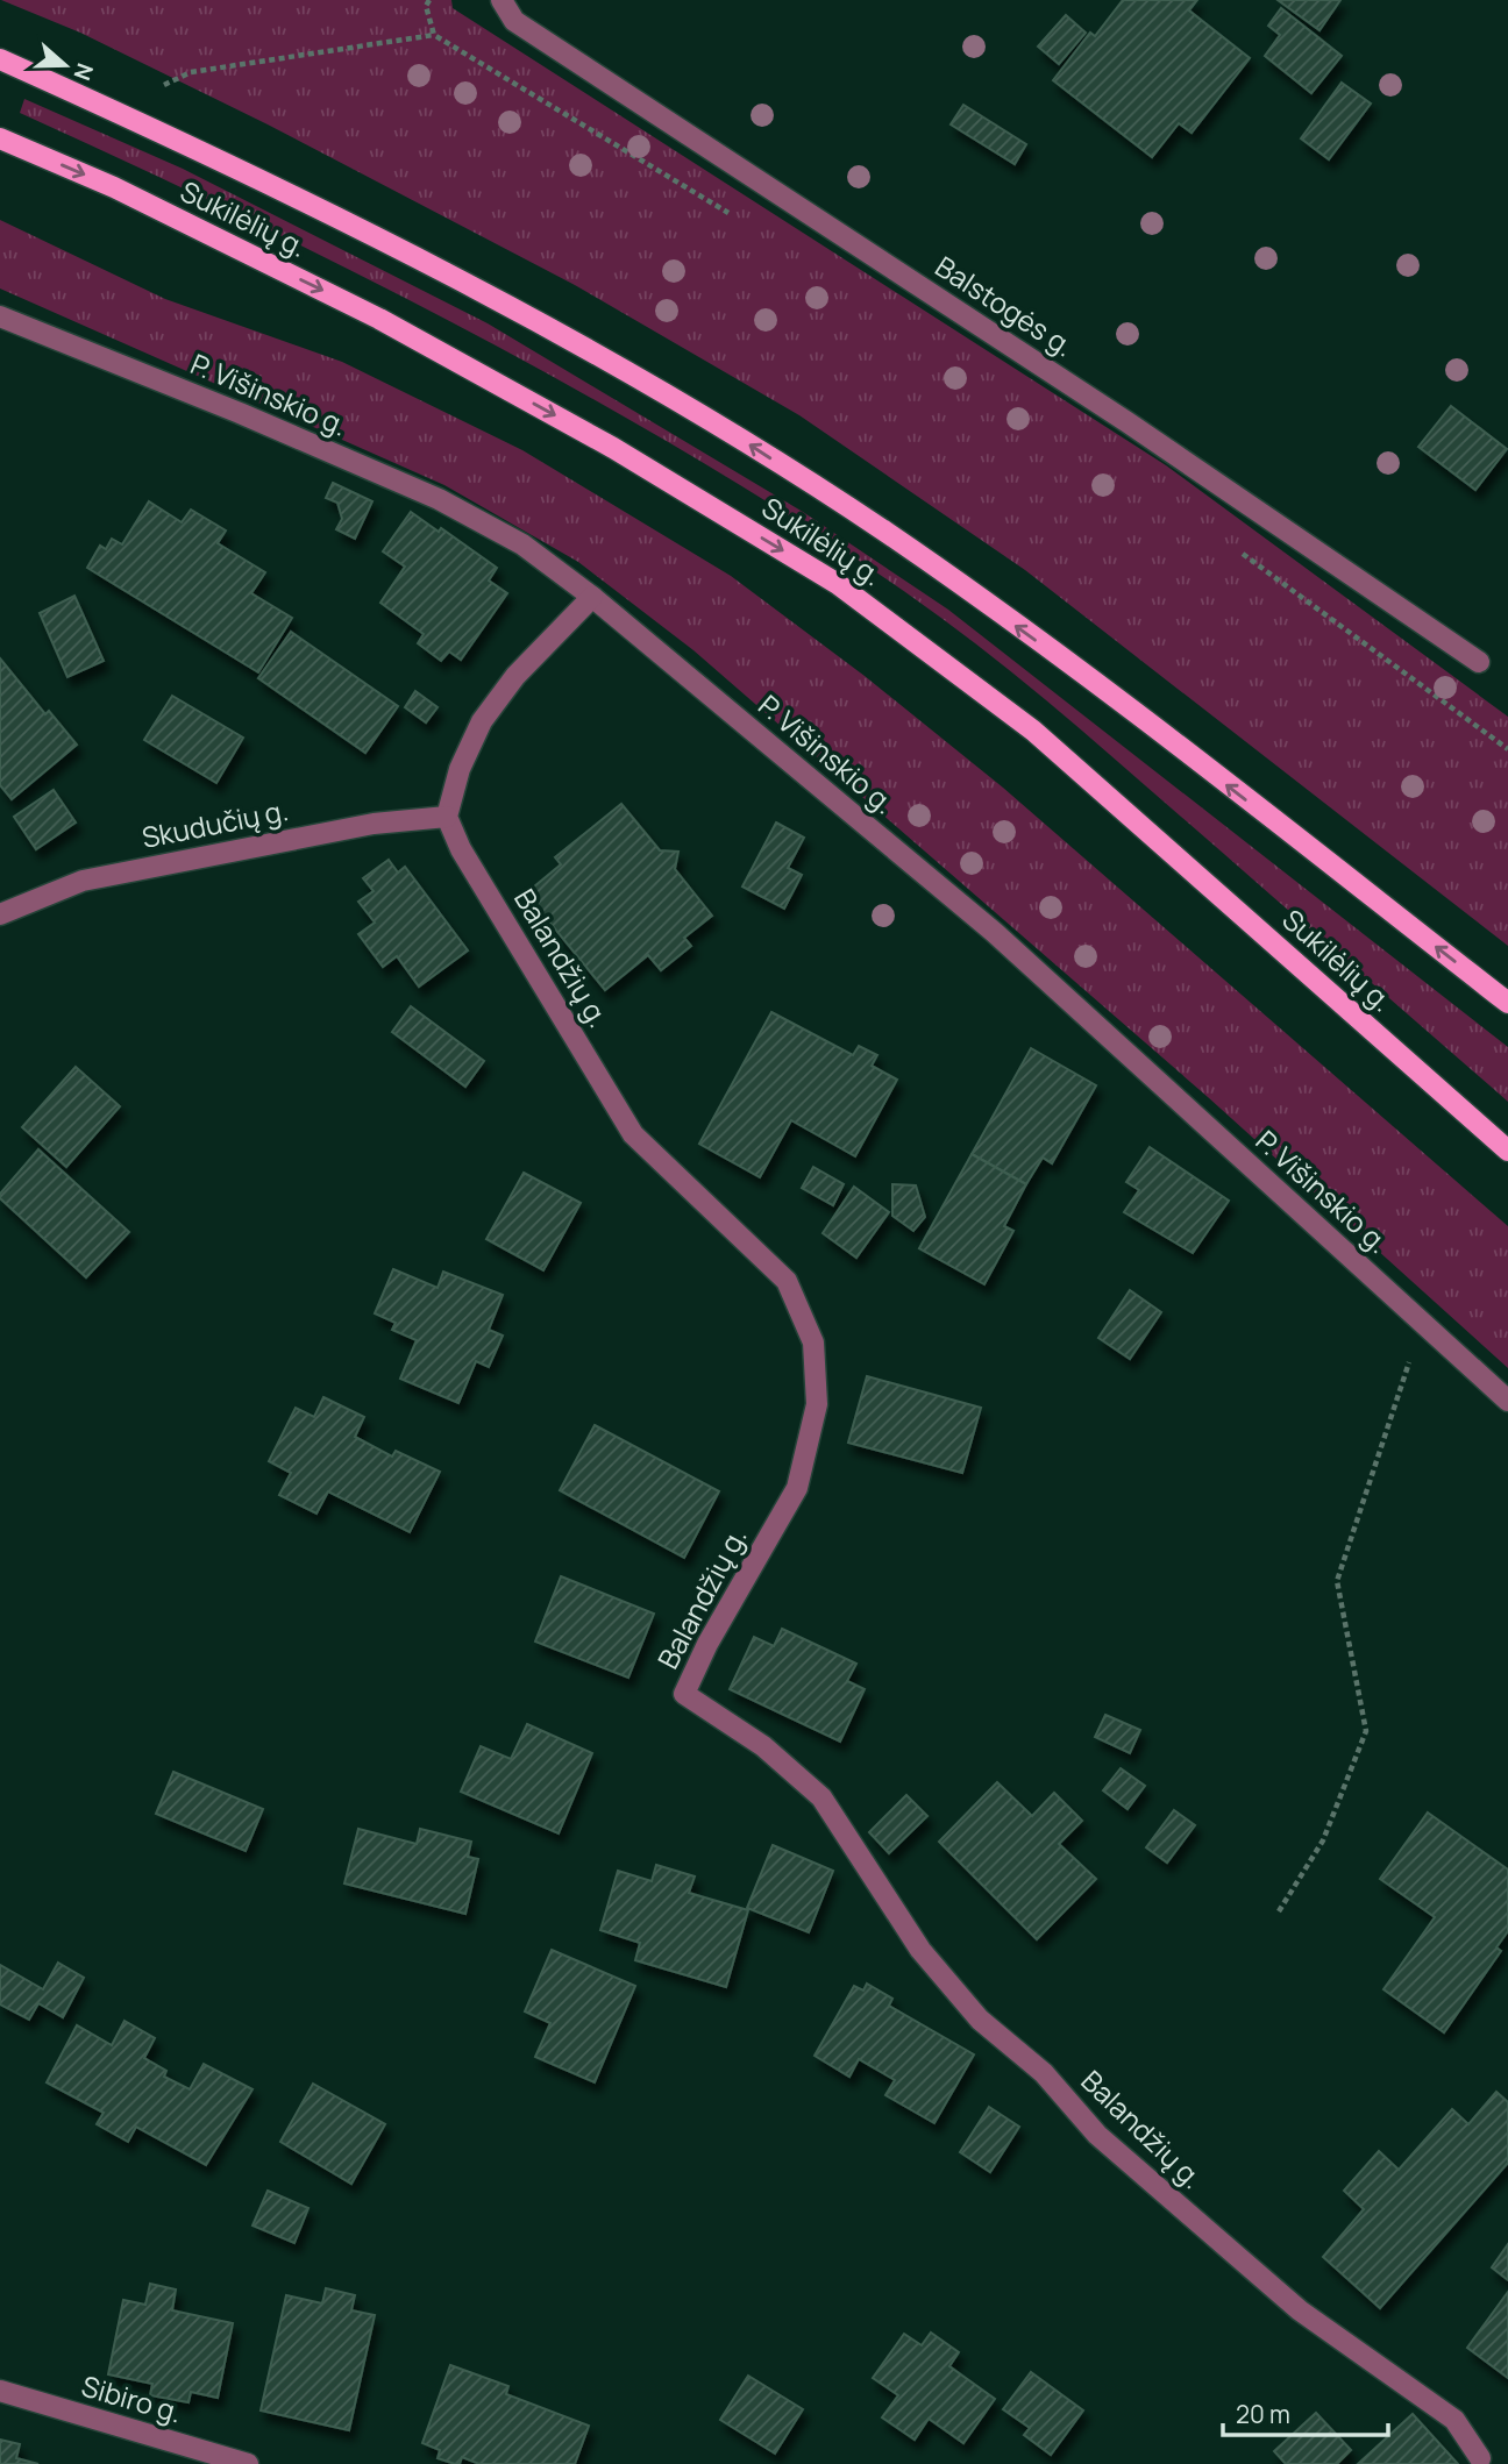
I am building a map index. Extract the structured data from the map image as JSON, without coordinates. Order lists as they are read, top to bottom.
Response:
{
  "streets": {
    "main road": ["Sukilėlių g."],
    "street": [
      "Balstogės g.",
      "P. Višinskio g.",
      "Skudučių g.",
      "Balandžių g.",
      "Sibiro g."
    ]
  },
  "crossings": [
    ["Skudučių g.", "Balandžių g."]
  ],
  "scale_bar": "20 m",
  "north": "right"
}
